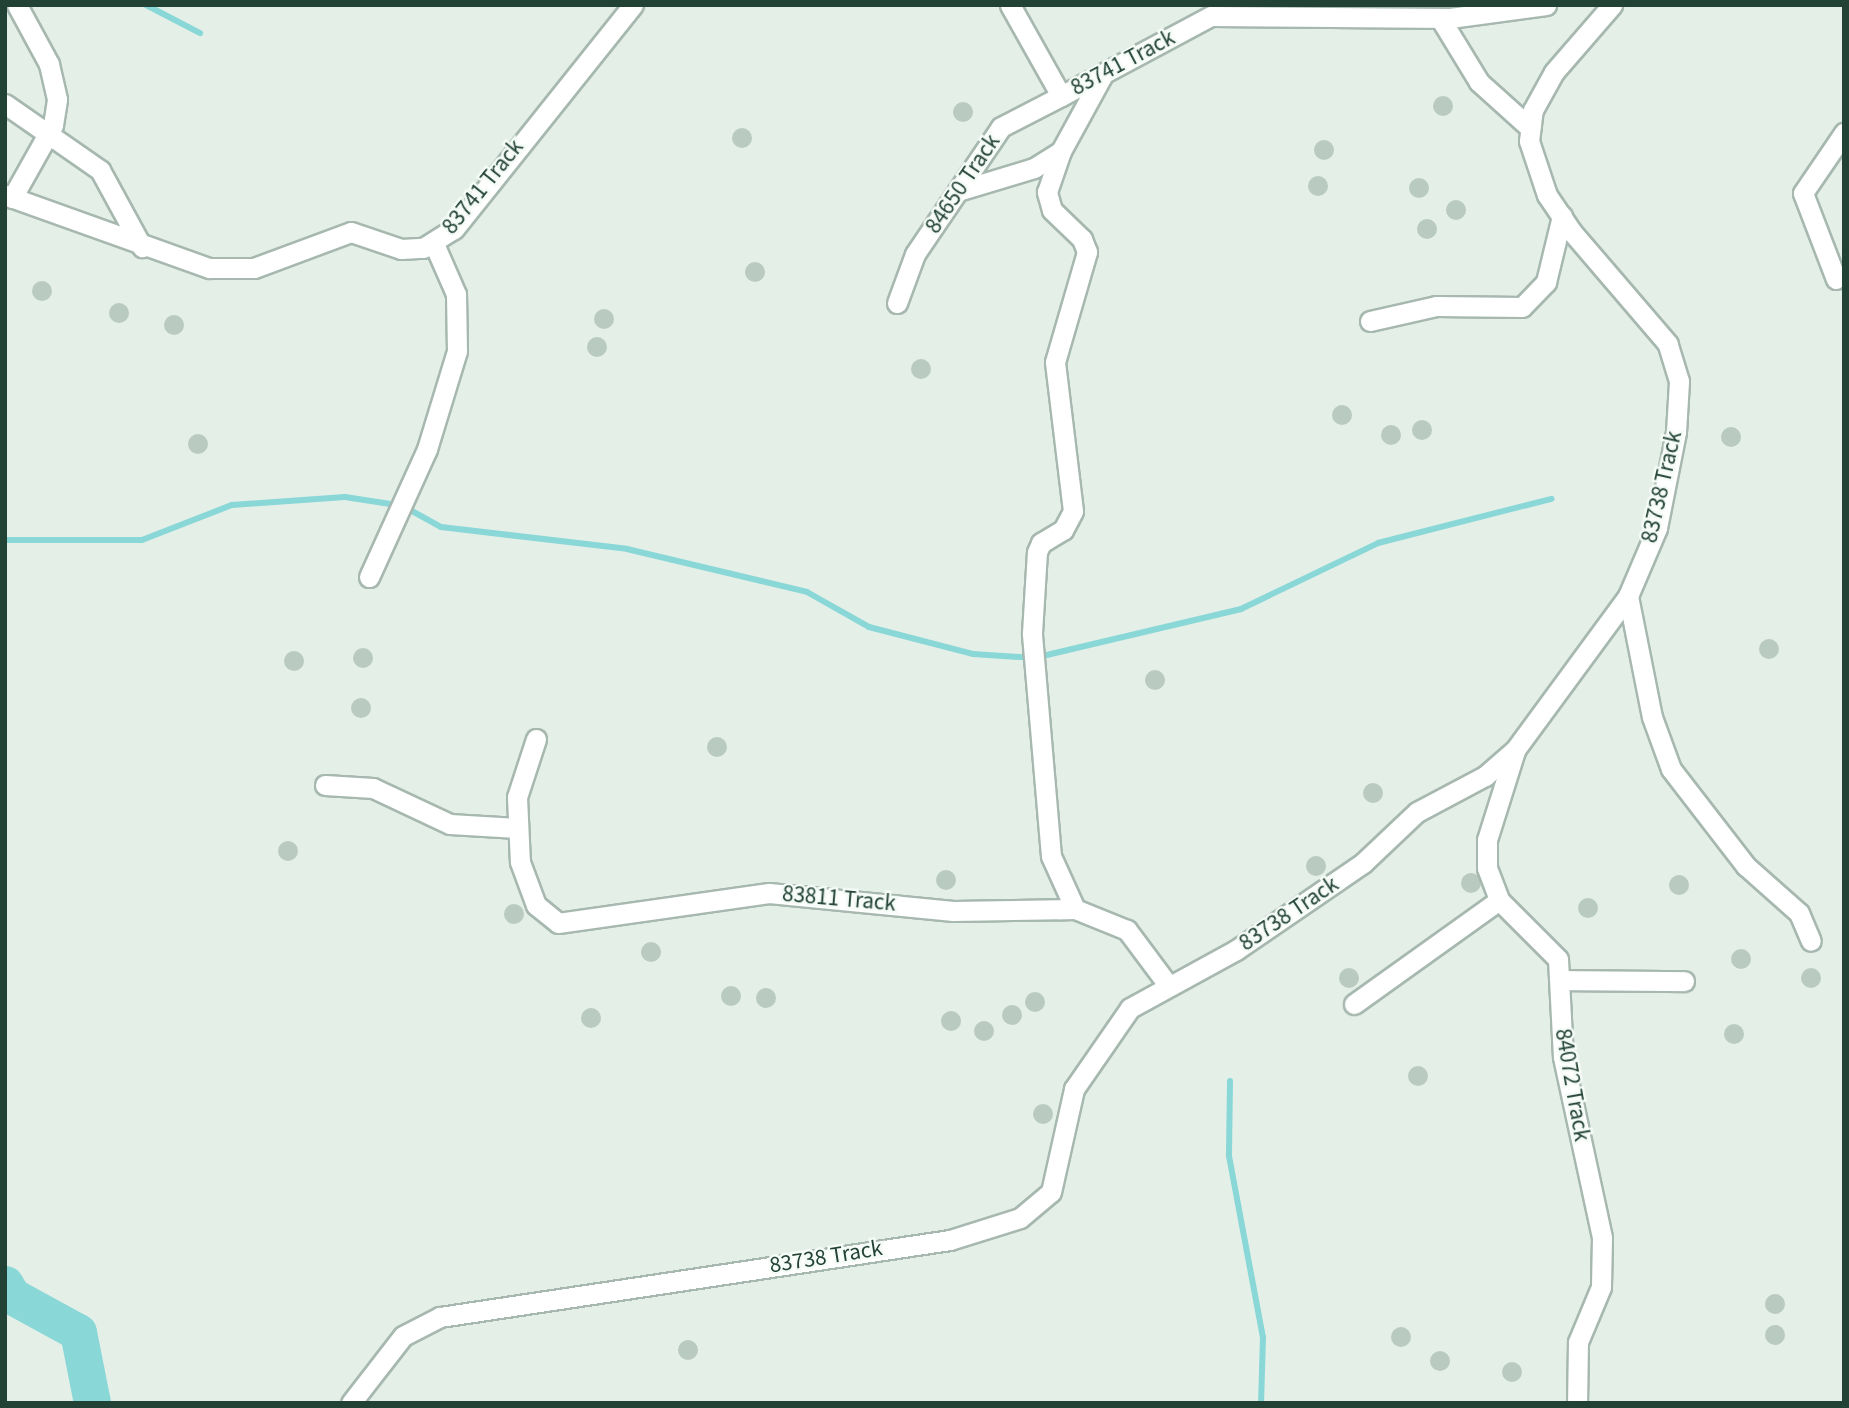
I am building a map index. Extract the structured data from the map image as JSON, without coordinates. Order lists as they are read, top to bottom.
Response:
{
  "streets": {
    "street": [
      "83741 Track",
      "84650 Track",
      "83738 Track",
      "83811 Track",
      "84072 Track"
    ]
  },
  "crossings": [
    ["83741 Track", "84650 Track"],
    ["83738 Track", "83811 Track"]
  ]
}
